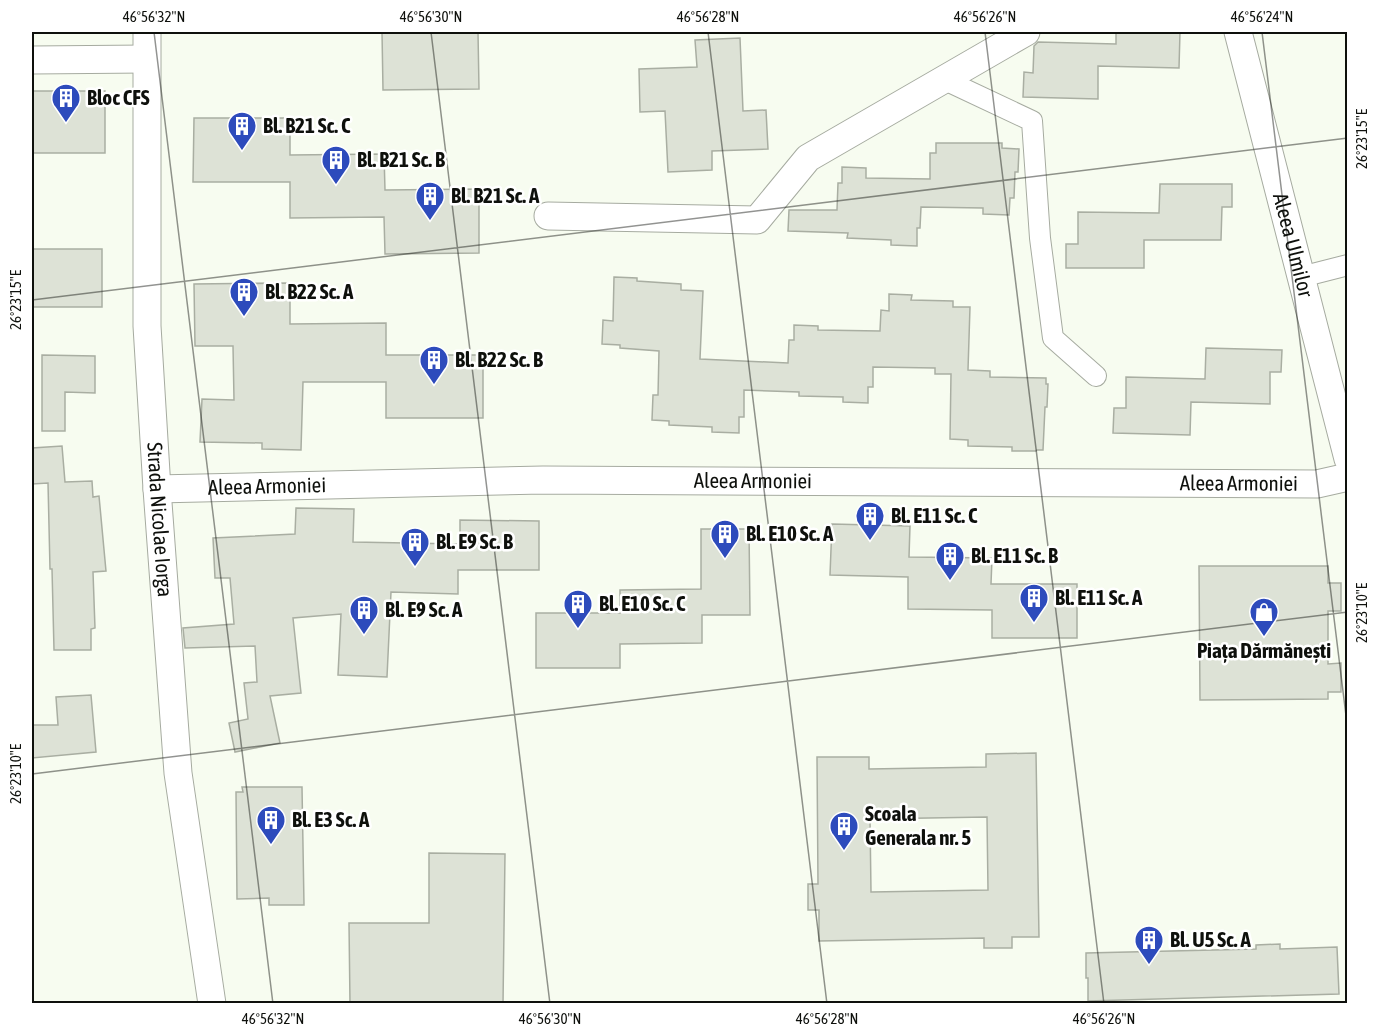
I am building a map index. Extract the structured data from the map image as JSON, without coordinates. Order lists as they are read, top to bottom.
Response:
{
  "streets": {
    "street": ["Aleea Ulmilor", "Aleea Armoniei", "Strada Nicolae Iorga"]
  },
  "crossings": [
    ["Aleea Armoniei", "Strada Nicolae Iorga"]
  ],
  "places": {
    "building": [
      "Bloc CFS",
      "Bl. B21 Sc. C",
      "Bl. B21 Sc. B",
      "Bl. B21 Sc. A",
      "Bl. B22 Sc. A",
      "Bl. B22 Sc. B",
      "Bl. E11 Sc. C",
      "Bl. E10 Sc. A",
      "Bl. E9 Sc. B",
      "Bl. E11 Sc. B",
      "Bl. E11 Sc. A",
      "Bl. E10 Sc. C",
      "Bl. E9 Sc. A",
      "Bl. E3 Sc. A",
      "Scoala Generala nr. 5",
      "Bl. U5 Sc. A"
    ],
    "shop": ["Piața Dărmănești"]
  },
  "coordinates": [
    "46°56'32\"N",
    "46°56'30\"N",
    "46°56'28\"N",
    "46°56'26\"N",
    "46°56'24\"N",
    "26°23'15\"E",
    "26°23'10\"E"
  ]
}
